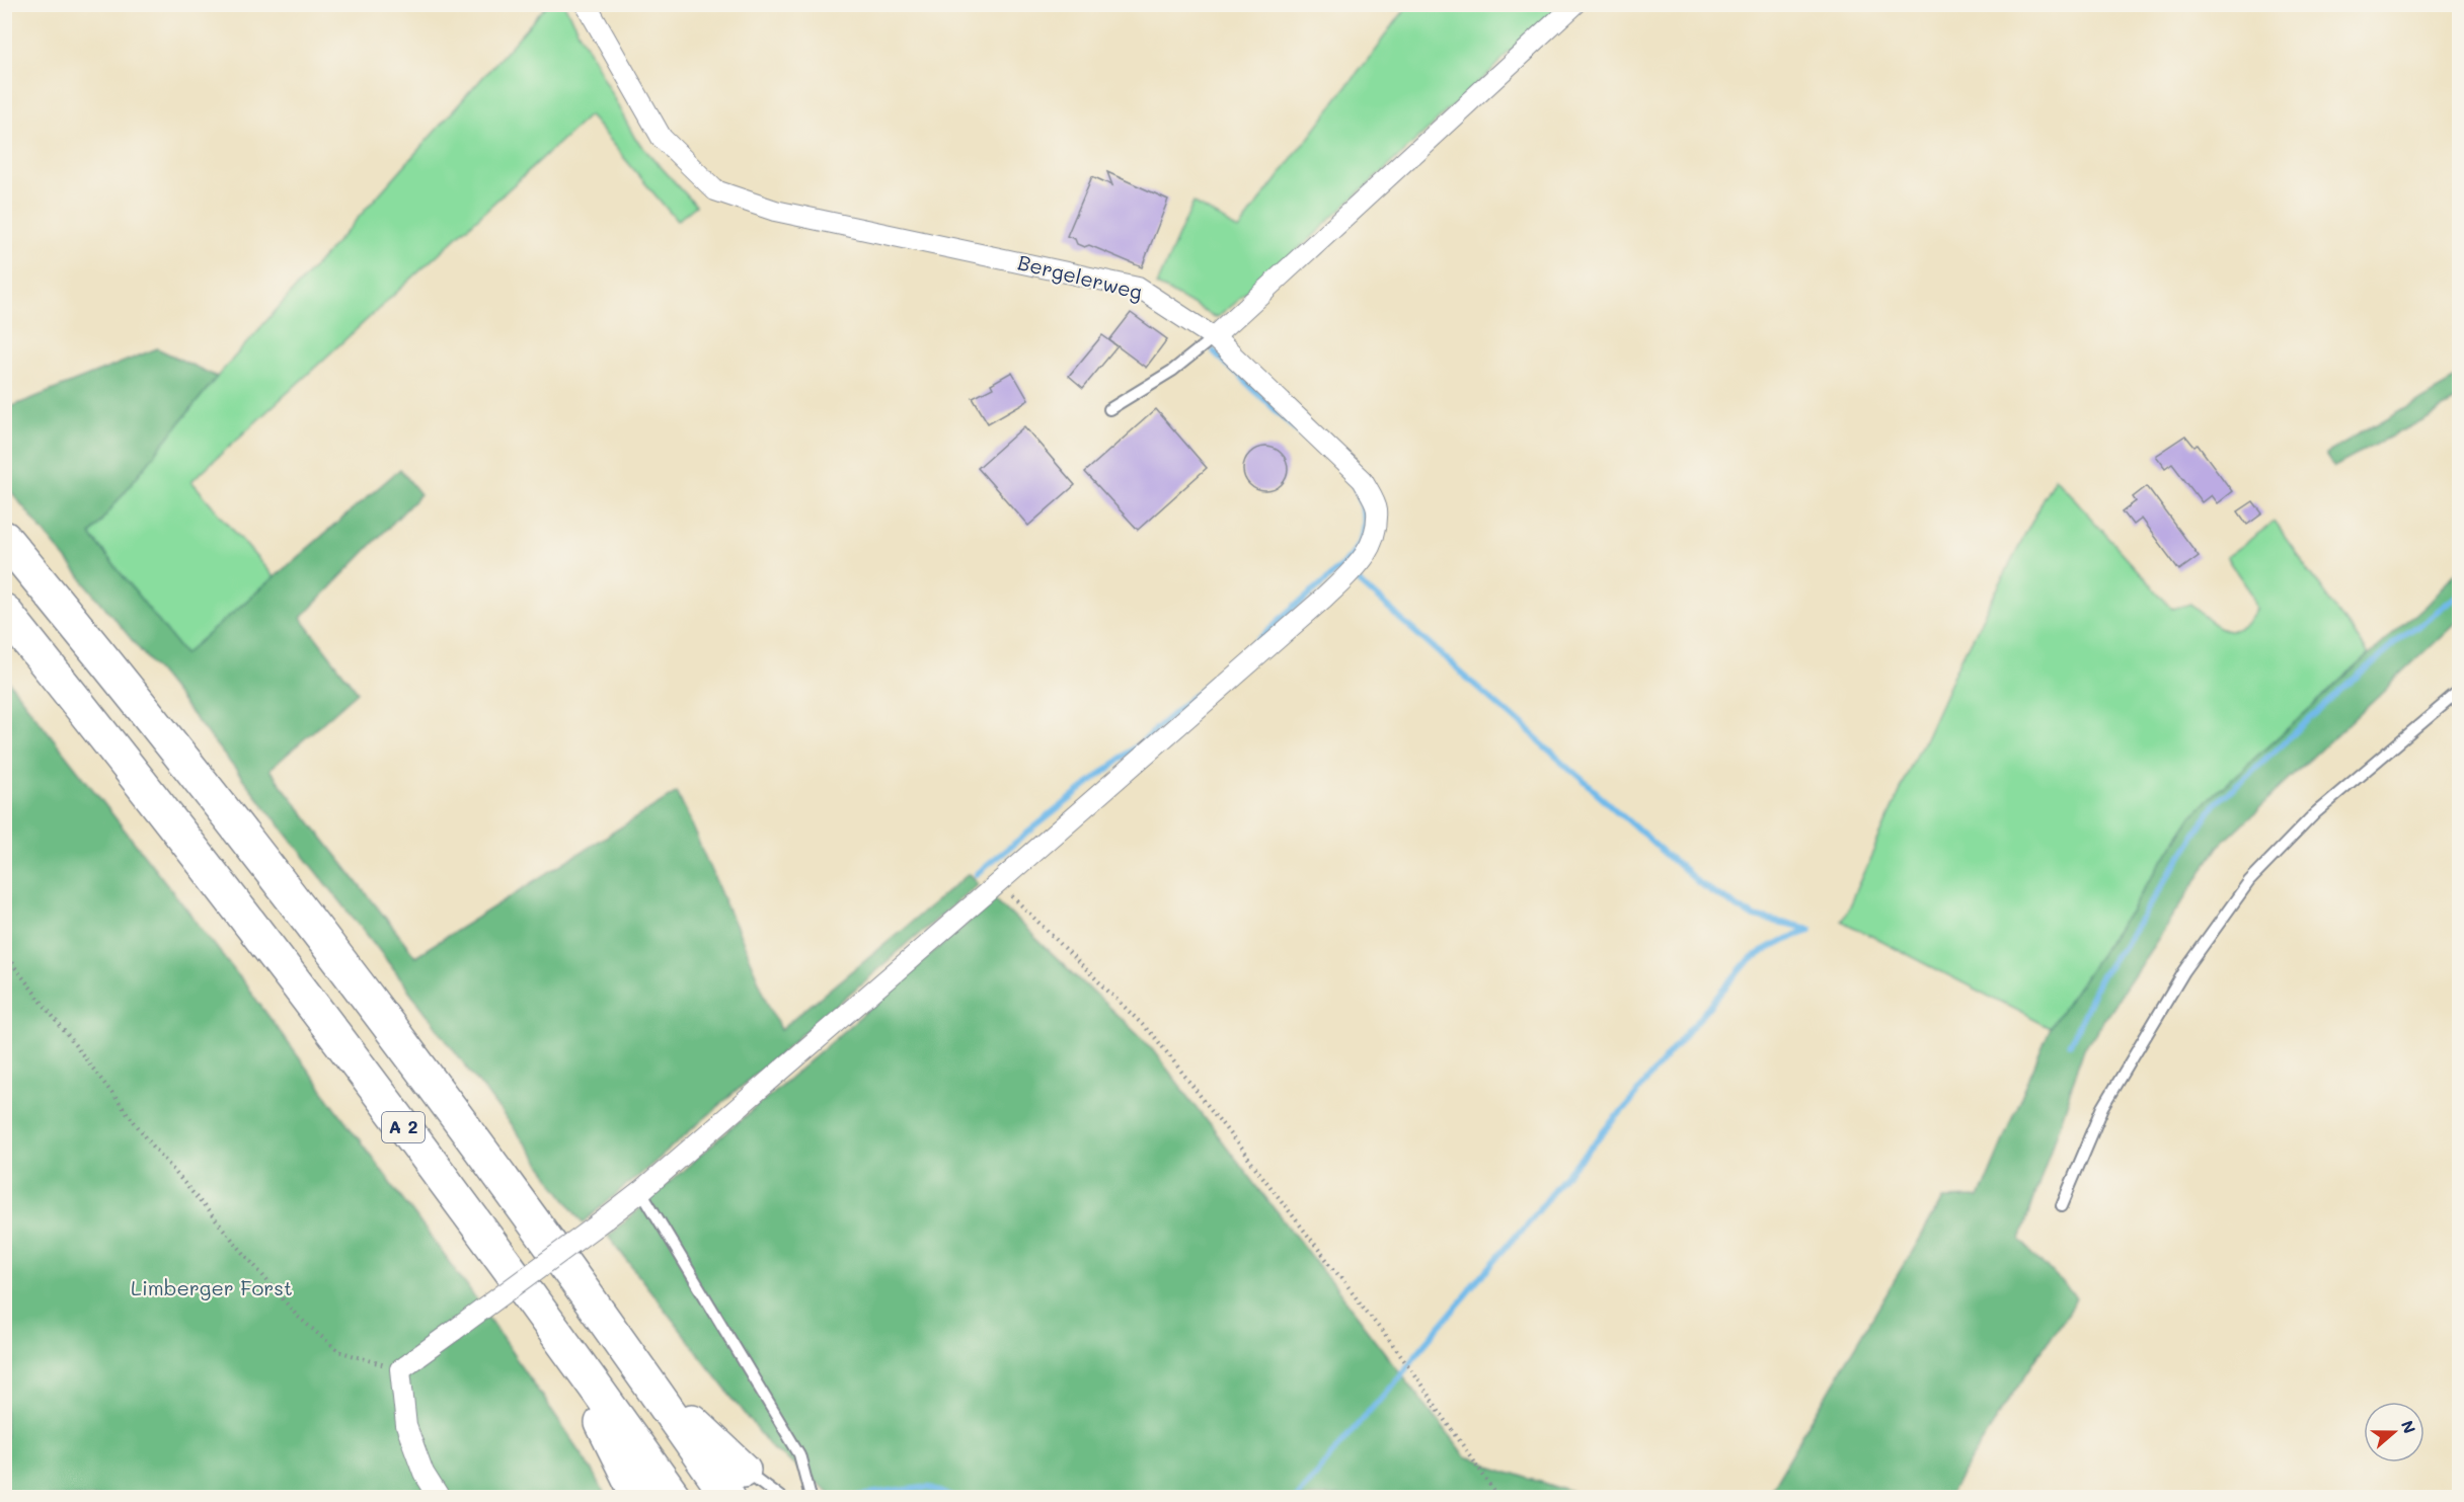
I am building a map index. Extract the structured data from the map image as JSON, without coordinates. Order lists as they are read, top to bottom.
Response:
{
  "streets": {
    "highway": ["A 2"],
    "street": ["Bergelerweg"]
  },
  "parks": ["Limberger Forst"],
  "north": "right"
}
